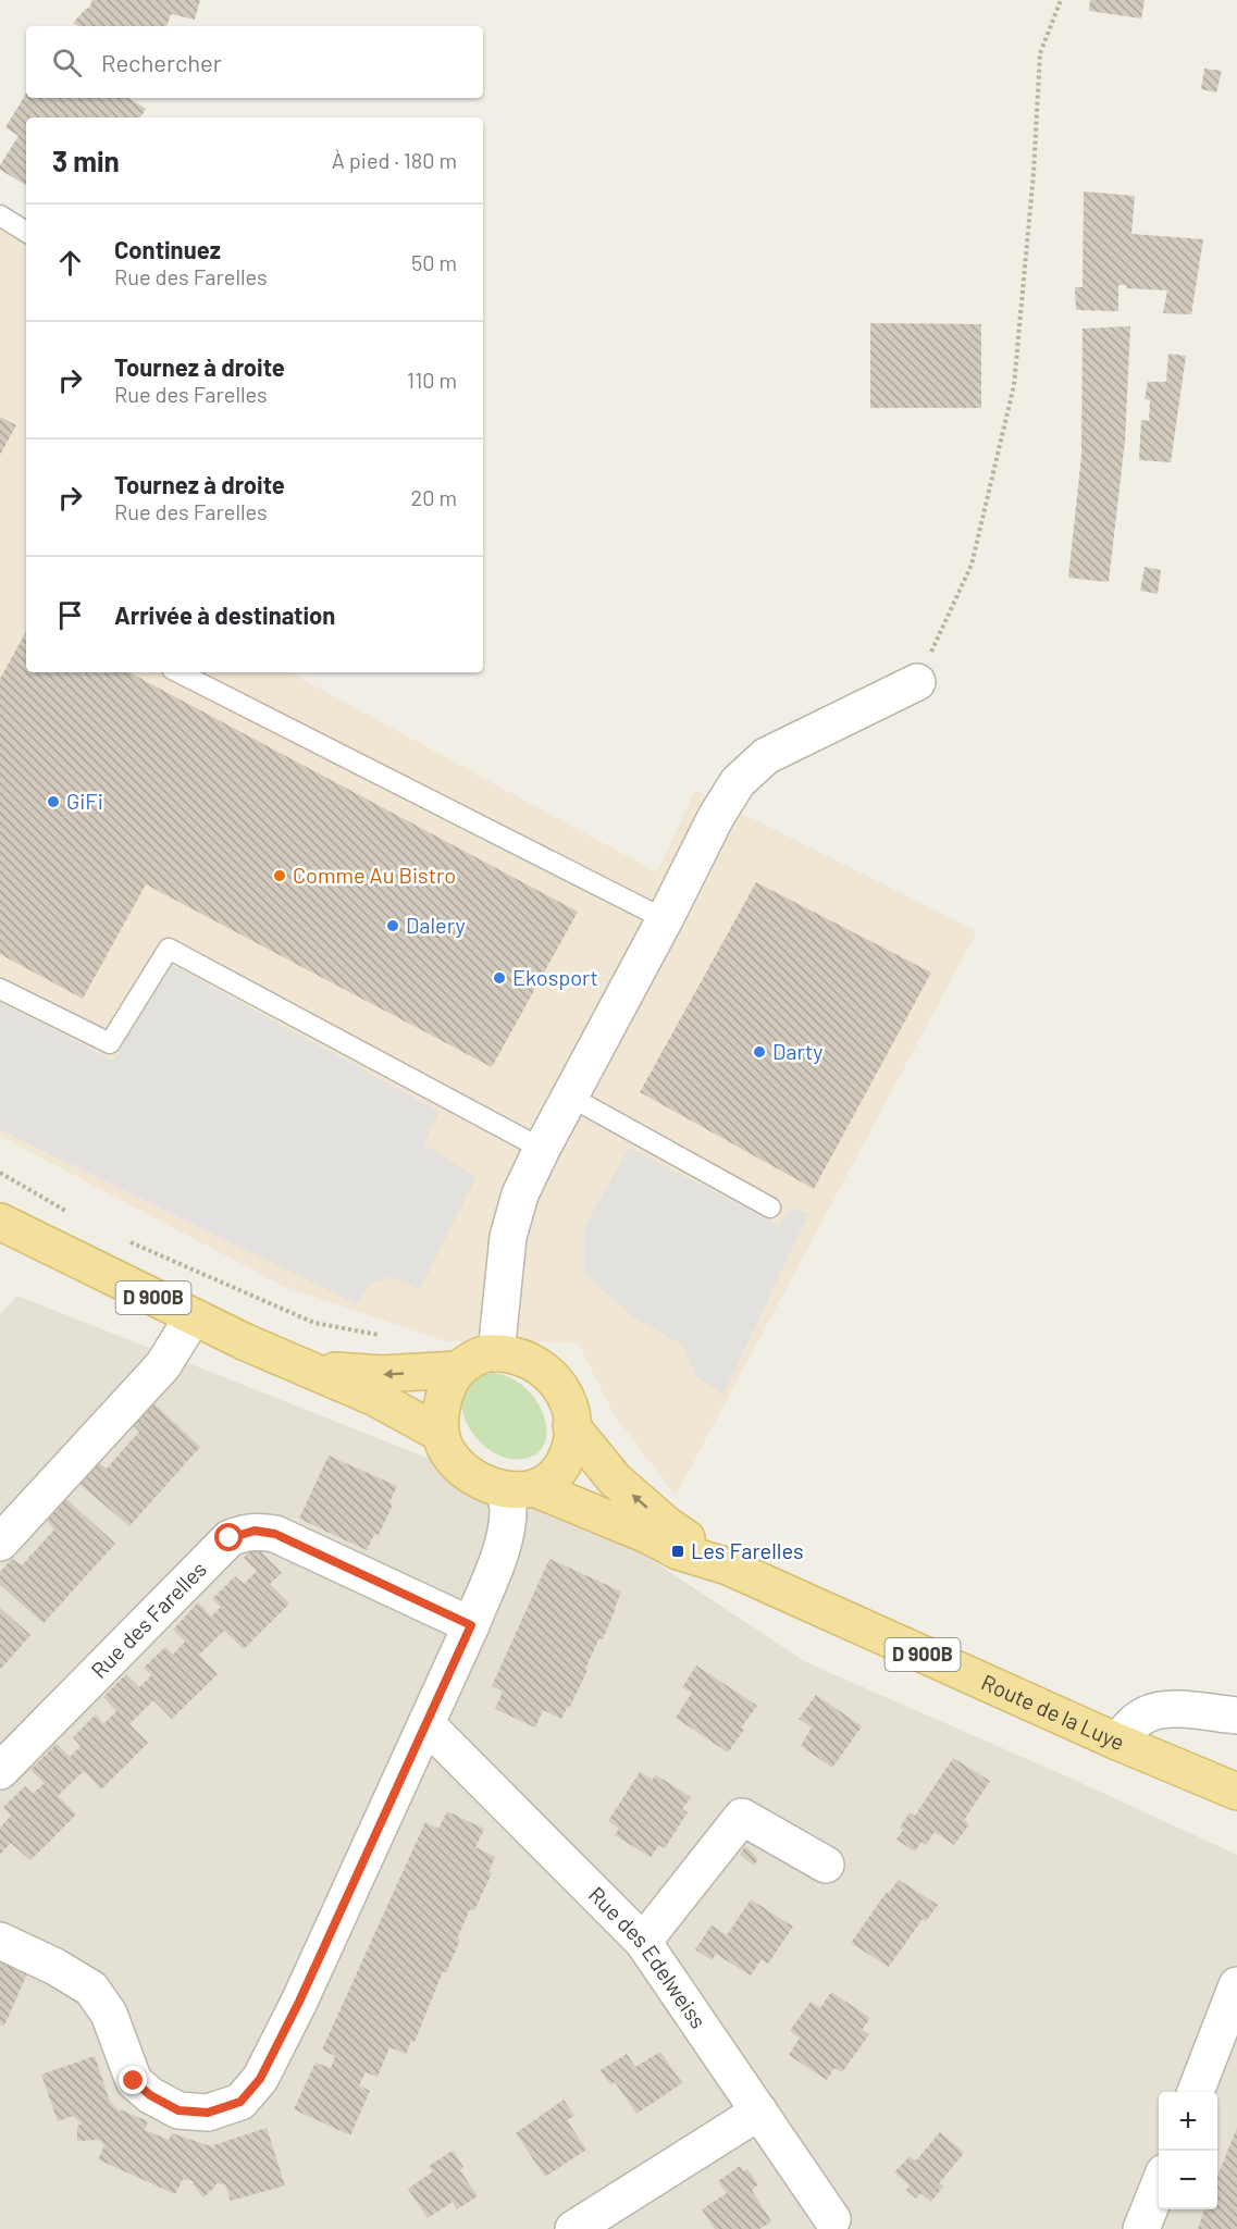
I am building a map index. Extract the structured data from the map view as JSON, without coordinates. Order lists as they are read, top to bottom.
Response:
{
  "streets": {
    "main road": ["D 900B", "Route de la Luye"],
    "street": ["Rue des Farelles", "Rue des Edelweiss"]
  },
  "crossings": [
    ["D 900B", "Route de la Luye"]
  ],
  "places": {
    "other": [
      "GiFi",
      "Comme Au Bistro",
      "Dalery",
      "Ekosport",
      "Darty"
    ],
    "transit": ["Les Farelles"]
  },
  "page": {
    "search": "Rechercher",
    "heading": ["3 min", "À pied · 180 m"],
    "list": [
      ["Continuez", "Rue des Farelles", "50 m"],
      ["Tournez à droite", "Rue des Farelles", "110 m"],
      ["Tournez à droite", "Rue des Farelles", "20 m"],
      "Arrivée à destination"
    ],
    "map_buttons": ["+", "−"]
  }
}
